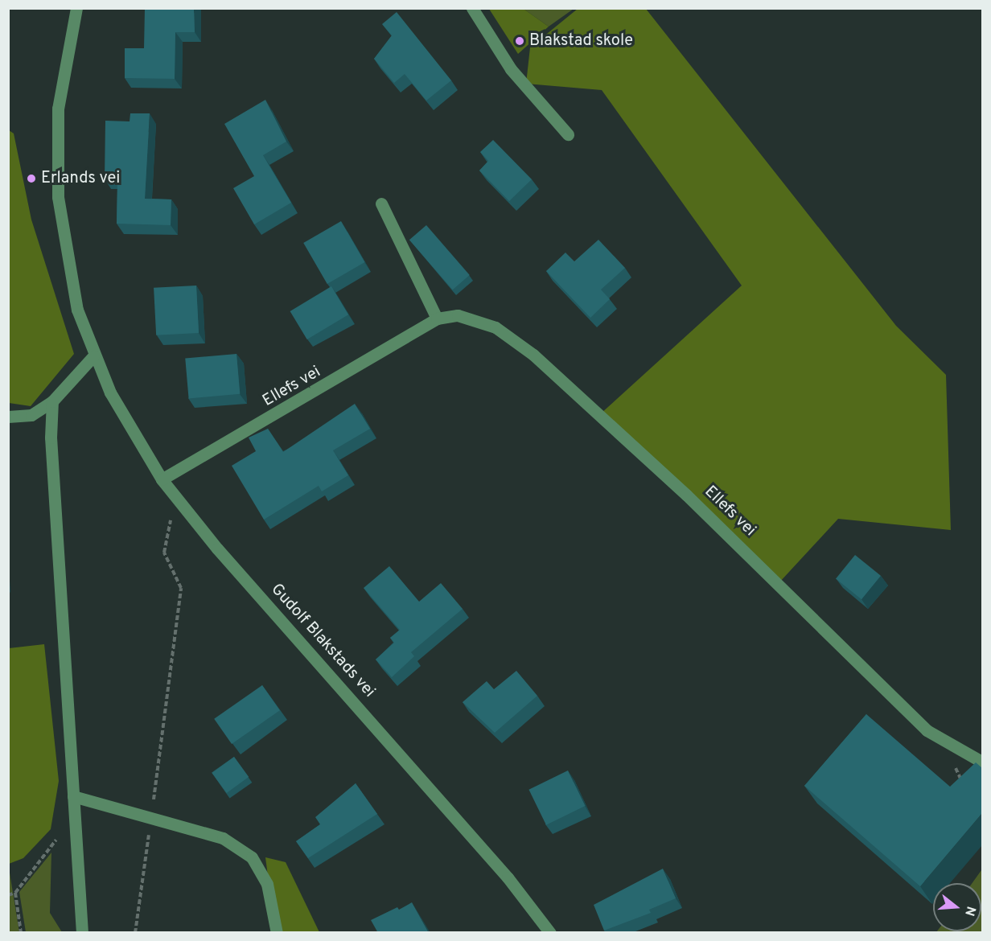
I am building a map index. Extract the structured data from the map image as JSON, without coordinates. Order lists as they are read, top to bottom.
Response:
{
  "streets": {
    "street": ["Ellefs vei", "Gudolf Blakstads vei"]
  },
  "crossings": [
    ["Ellefs vei", "Gudolf Blakstads vei"]
  ],
  "places": ["Blakstad skole", "Erlands vei"],
  "north": "right"
}
